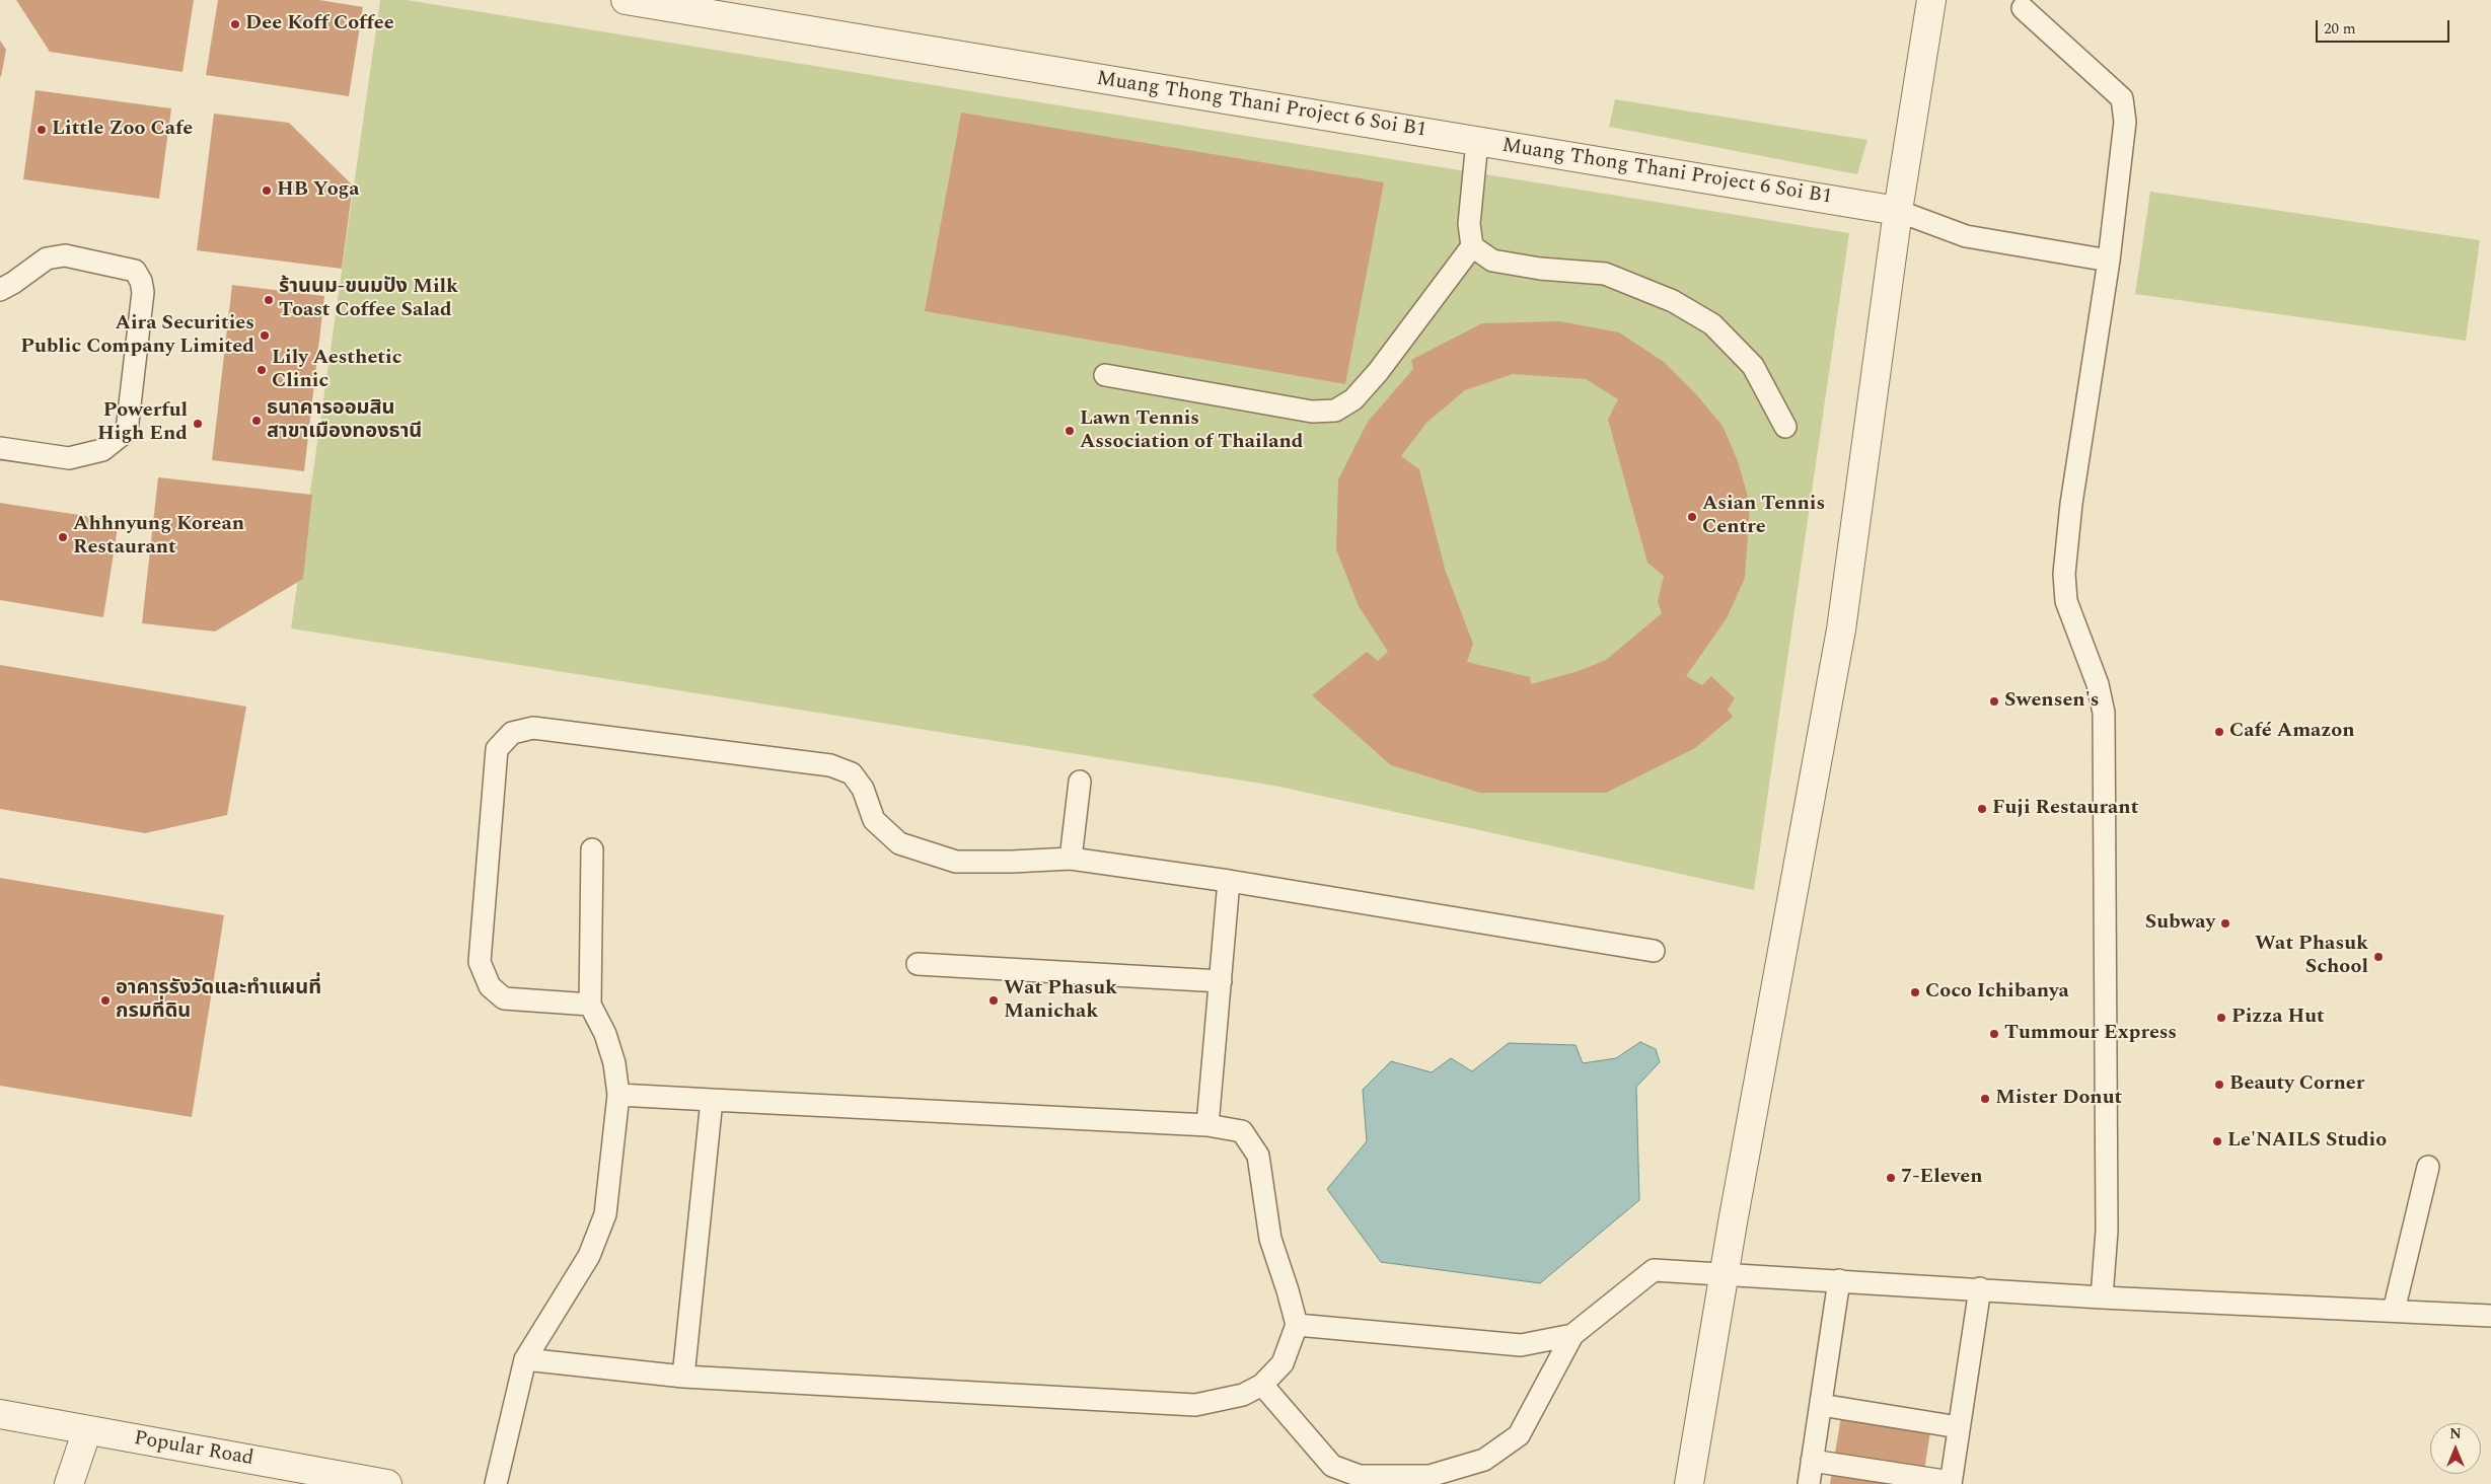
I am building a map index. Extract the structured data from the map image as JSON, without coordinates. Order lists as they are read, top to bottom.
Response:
{
  "streets": {
    "street": ["Muang Thong Thani Project 6 Soi B1", "Popular Road"]
  },
  "places": [
    "Dee Koff Coffee",
    "Little Zoo Cafe",
    "HB Yoga",
    "ร้านนม-ขนมปัง Milk Toast Coffee Salad",
    "Aira Securities Public Company Limited",
    "Lily Aesthetic Clinic",
    "ธนาคารออมสิน สาขาเมืองทองธานี",
    "Powerful High End",
    "Lawn Tennis Association of Thailand",
    "Asian Tennis Centre",
    "Ahhnyung Korean Restaurant",
    "Swensen's",
    "Café Amazon",
    "Fuji Restaurant",
    "Subway",
    "Wat Phasuk School",
    "Coco Ichibanya",
    "อาคารรังวัดและทำแผนที่ กรมที่ดิน",
    "Wat Phasuk Manichak",
    "Pizza Hut",
    "Tummour Express",
    "Beauty Corner",
    "Mister Donut",
    "Le'NAILS Studio",
    "7-Eleven"
  ],
  "scale_bar": "20 m",
  "north": "top"
}
